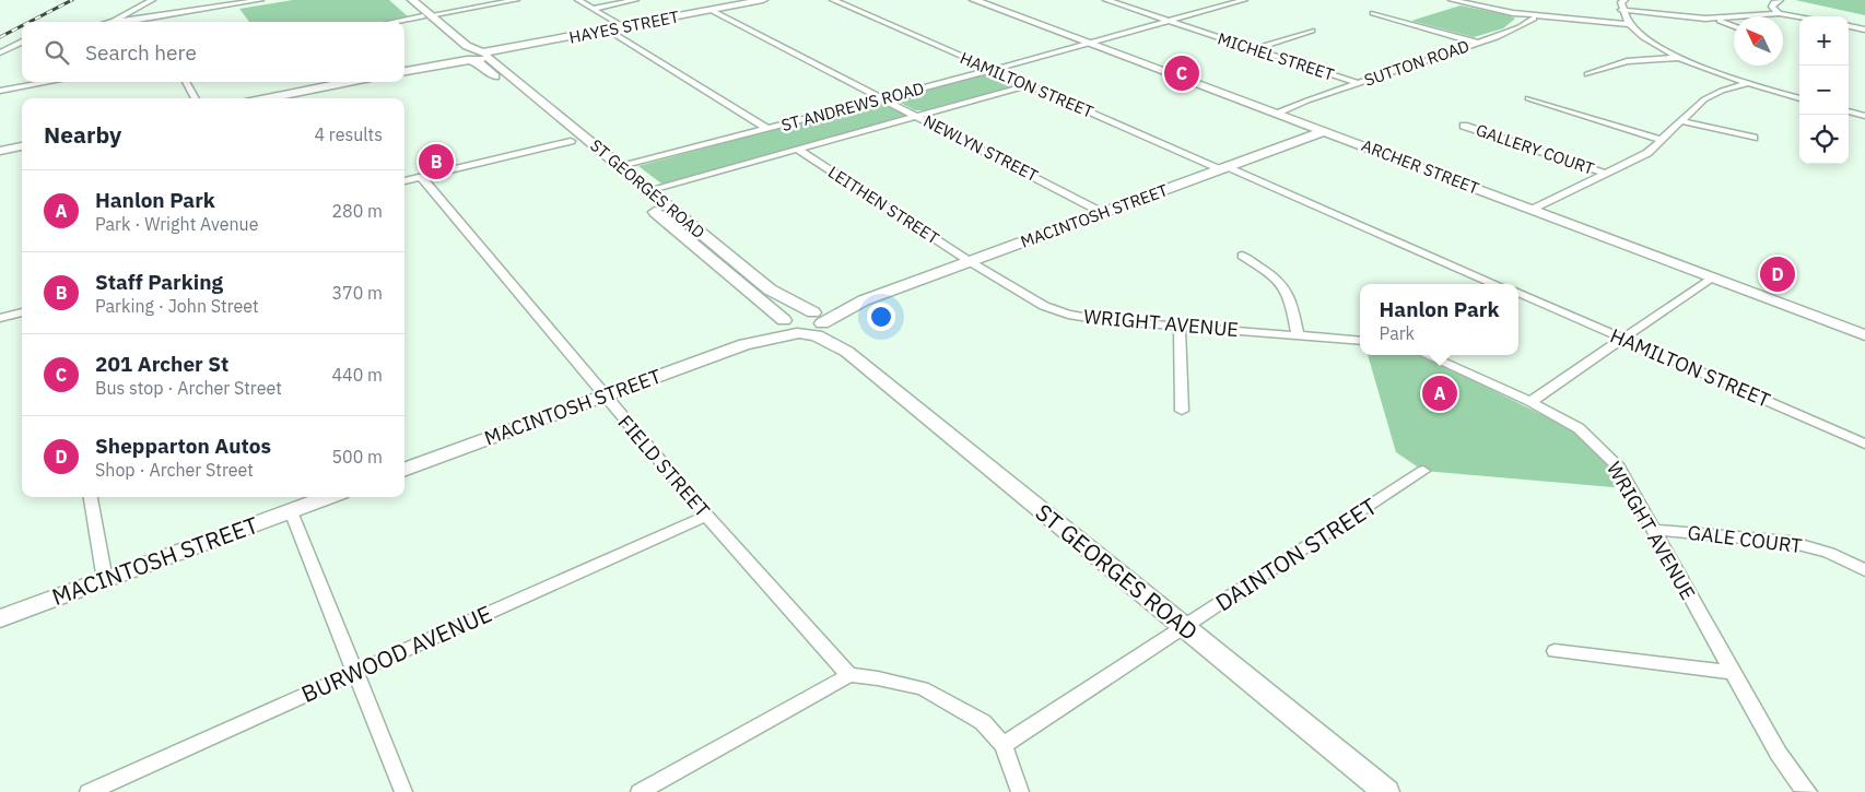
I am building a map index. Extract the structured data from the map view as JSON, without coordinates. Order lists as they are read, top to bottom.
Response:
{
  "streets": {
    "street": [
      "HAYES STREET",
      "MICHEL STREET",
      "SUTTON ROAD",
      "HAMILTON STREET",
      "ST ANDREWS ROAD",
      "NEWLYN STREET",
      "GALLERY COURT",
      "ARCHER STREET",
      "ST GEORGES ROAD",
      "LEITHEN STREET",
      "MACINTOSH STREET",
      "WRIGHT AVENUE",
      "FIELD STREET",
      "GALE COURT",
      "DAINTON STREET",
      "BURWOOD AVENUE"
    ]
  },
  "crossings": [
    ["HAYES STREET", "NEWLYN STREET"],
    ["HAYES STREET", "ST GEORGES ROAD"],
    ["MICHEL STREET", "SUTTON ROAD"],
    ["MICHEL STREET", "ST ANDREWS ROAD"],
    ["SUTTON ROAD", "ARCHER STREET"],
    ["HAMILTON STREET", "ST ANDREWS ROAD"],
    ["HAMILTON STREET", "MACINTOSH STREET"],
    ["ST ANDREWS ROAD", "NEWLYN STREET"],
    ["ST ANDREWS ROAD", "ARCHER STREET"],
    ["ST ANDREWS ROAD", "ST GEORGES ROAD"],
    ["ST ANDREWS ROAD", "LEITHEN STREET"],
    ["NEWLYN STREET", "MACINTOSH STREET"],
    ["ARCHER STREET", "MACINTOSH STREET"],
    ["ST GEORGES ROAD", "MACINTOSH STREET"],
    ["ST GEORGES ROAD", "DAINTON STREET"],
    ["LEITHEN STREET", "MACINTOSH STREET"],
    ["LEITHEN STREET", "WRIGHT AVENUE"],
    ["MACINTOSH STREET", "WRIGHT AVENUE"],
    ["MACINTOSH STREET", "FIELD STREET"],
    ["WRIGHT AVENUE", "GALE COURT"],
    ["FIELD STREET", "BURWOOD AVENUE"]
  ],
  "north": "top left",
  "page": {
    "map_buttons": ["+", "−"],
    "search": "Search here",
    "pins": [
      "C",
      "B",
      "D",
      "A"
    ],
    "heading": ["Nearby", "4 results"],
    "list": [
      {
        "mark": "A",
        "name": "Hanlon Park",
        "note": "Park · Wright Avenue",
        "value": "280 m"
      },
      {
        "mark": "B",
        "name": "Staff Parking",
        "note": "Parking · John Street",
        "value": "370 m"
      },
      {
        "mark": "C",
        "name": "201 Archer St",
        "note": "Bus stop · Archer Street",
        "value": "440 m"
      },
      {
        "mark": "D",
        "name": "Shepparton Autos",
        "note": "Shop · Archer Street",
        "value": "500 m"
      }
    ],
    "popup": ["Hanlon Park", "Park"]
  }
}
